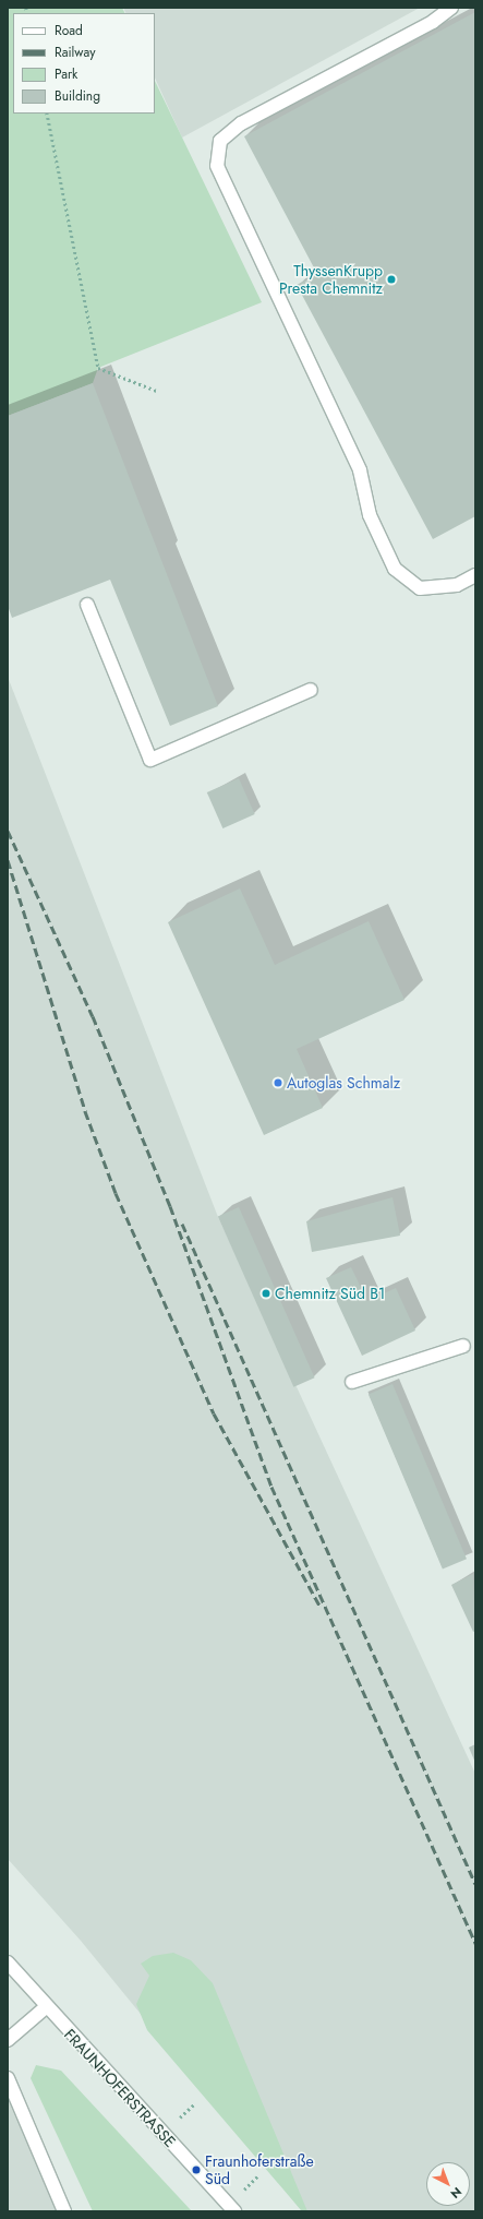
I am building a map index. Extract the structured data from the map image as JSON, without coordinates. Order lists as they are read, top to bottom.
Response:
{
  "streets": {
    "main road": ["FRAUNHOFERSTRASSE"]
  },
  "places": [
    "ThyssenKrupp Presta Chemnitz",
    "Autoglas Schmalz",
    "Chemnitz Süd B1",
    "Fraunhoferstraße Süd"
  ],
  "legend": [
    "Road",
    "Railway",
    "Park",
    "Building"
  ],
  "north": "bottom right"
}
